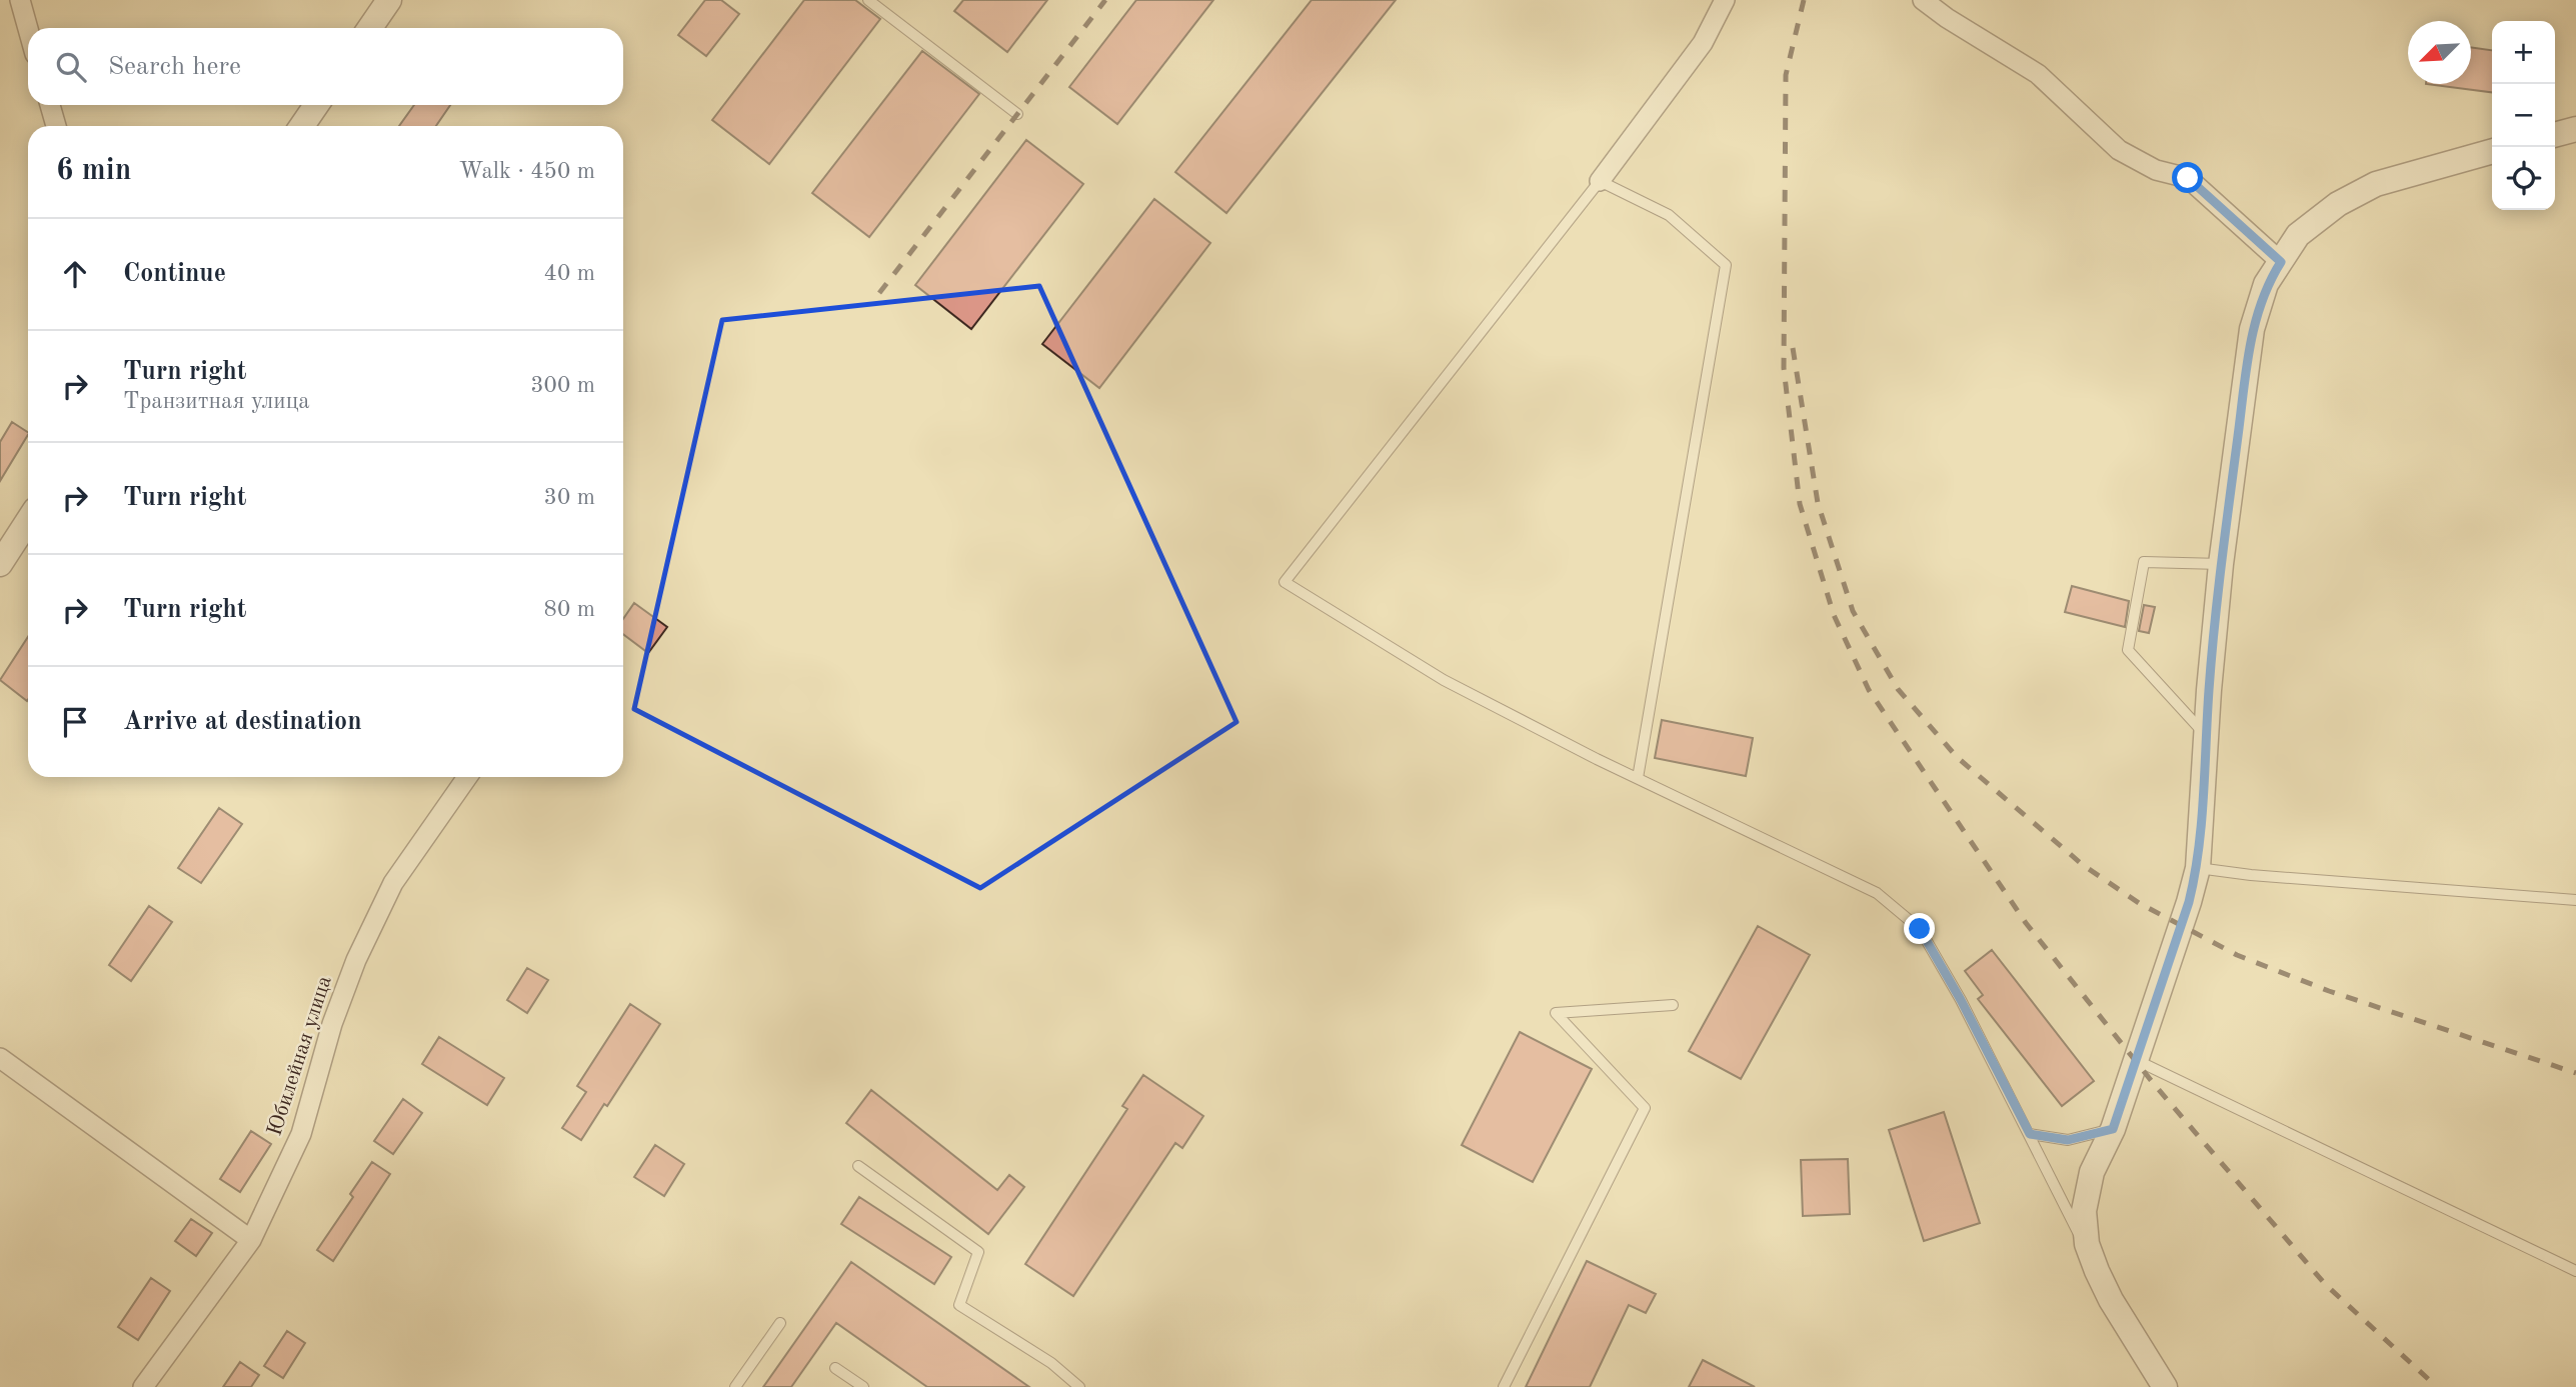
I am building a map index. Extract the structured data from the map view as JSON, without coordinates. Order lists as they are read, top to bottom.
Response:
{
  "streets": {
    "street": ["Юбилейная улица"]
  },
  "north": "bottom left",
  "page": {
    "map_buttons": ["+", "−"],
    "search": "Search here",
    "heading": ["6 min", "Walk · 450 m"],
    "list": [
      ["Continue", "40 m"],
      ["Turn right", "Транзитная улица", "300 m"],
      ["Turn right", "30 m"],
      ["Turn right", "80 m"],
      "Arrive at destination"
    ]
  }
}
